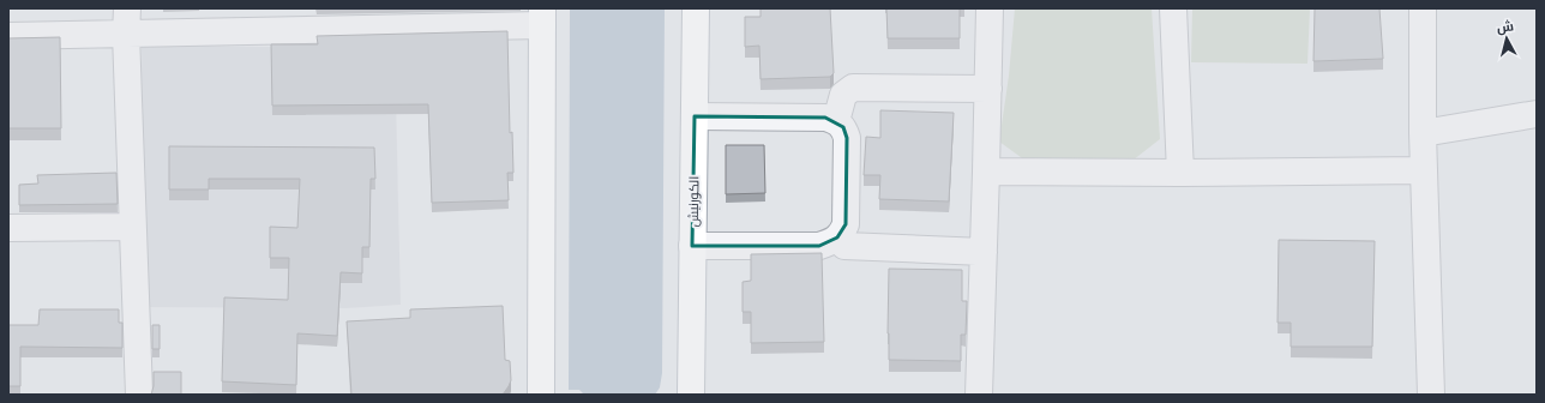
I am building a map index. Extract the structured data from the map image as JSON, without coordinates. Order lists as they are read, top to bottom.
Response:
{
  "streets": {
    "main road": ["الكورنيش"]
  },
  "north": "top"
}
